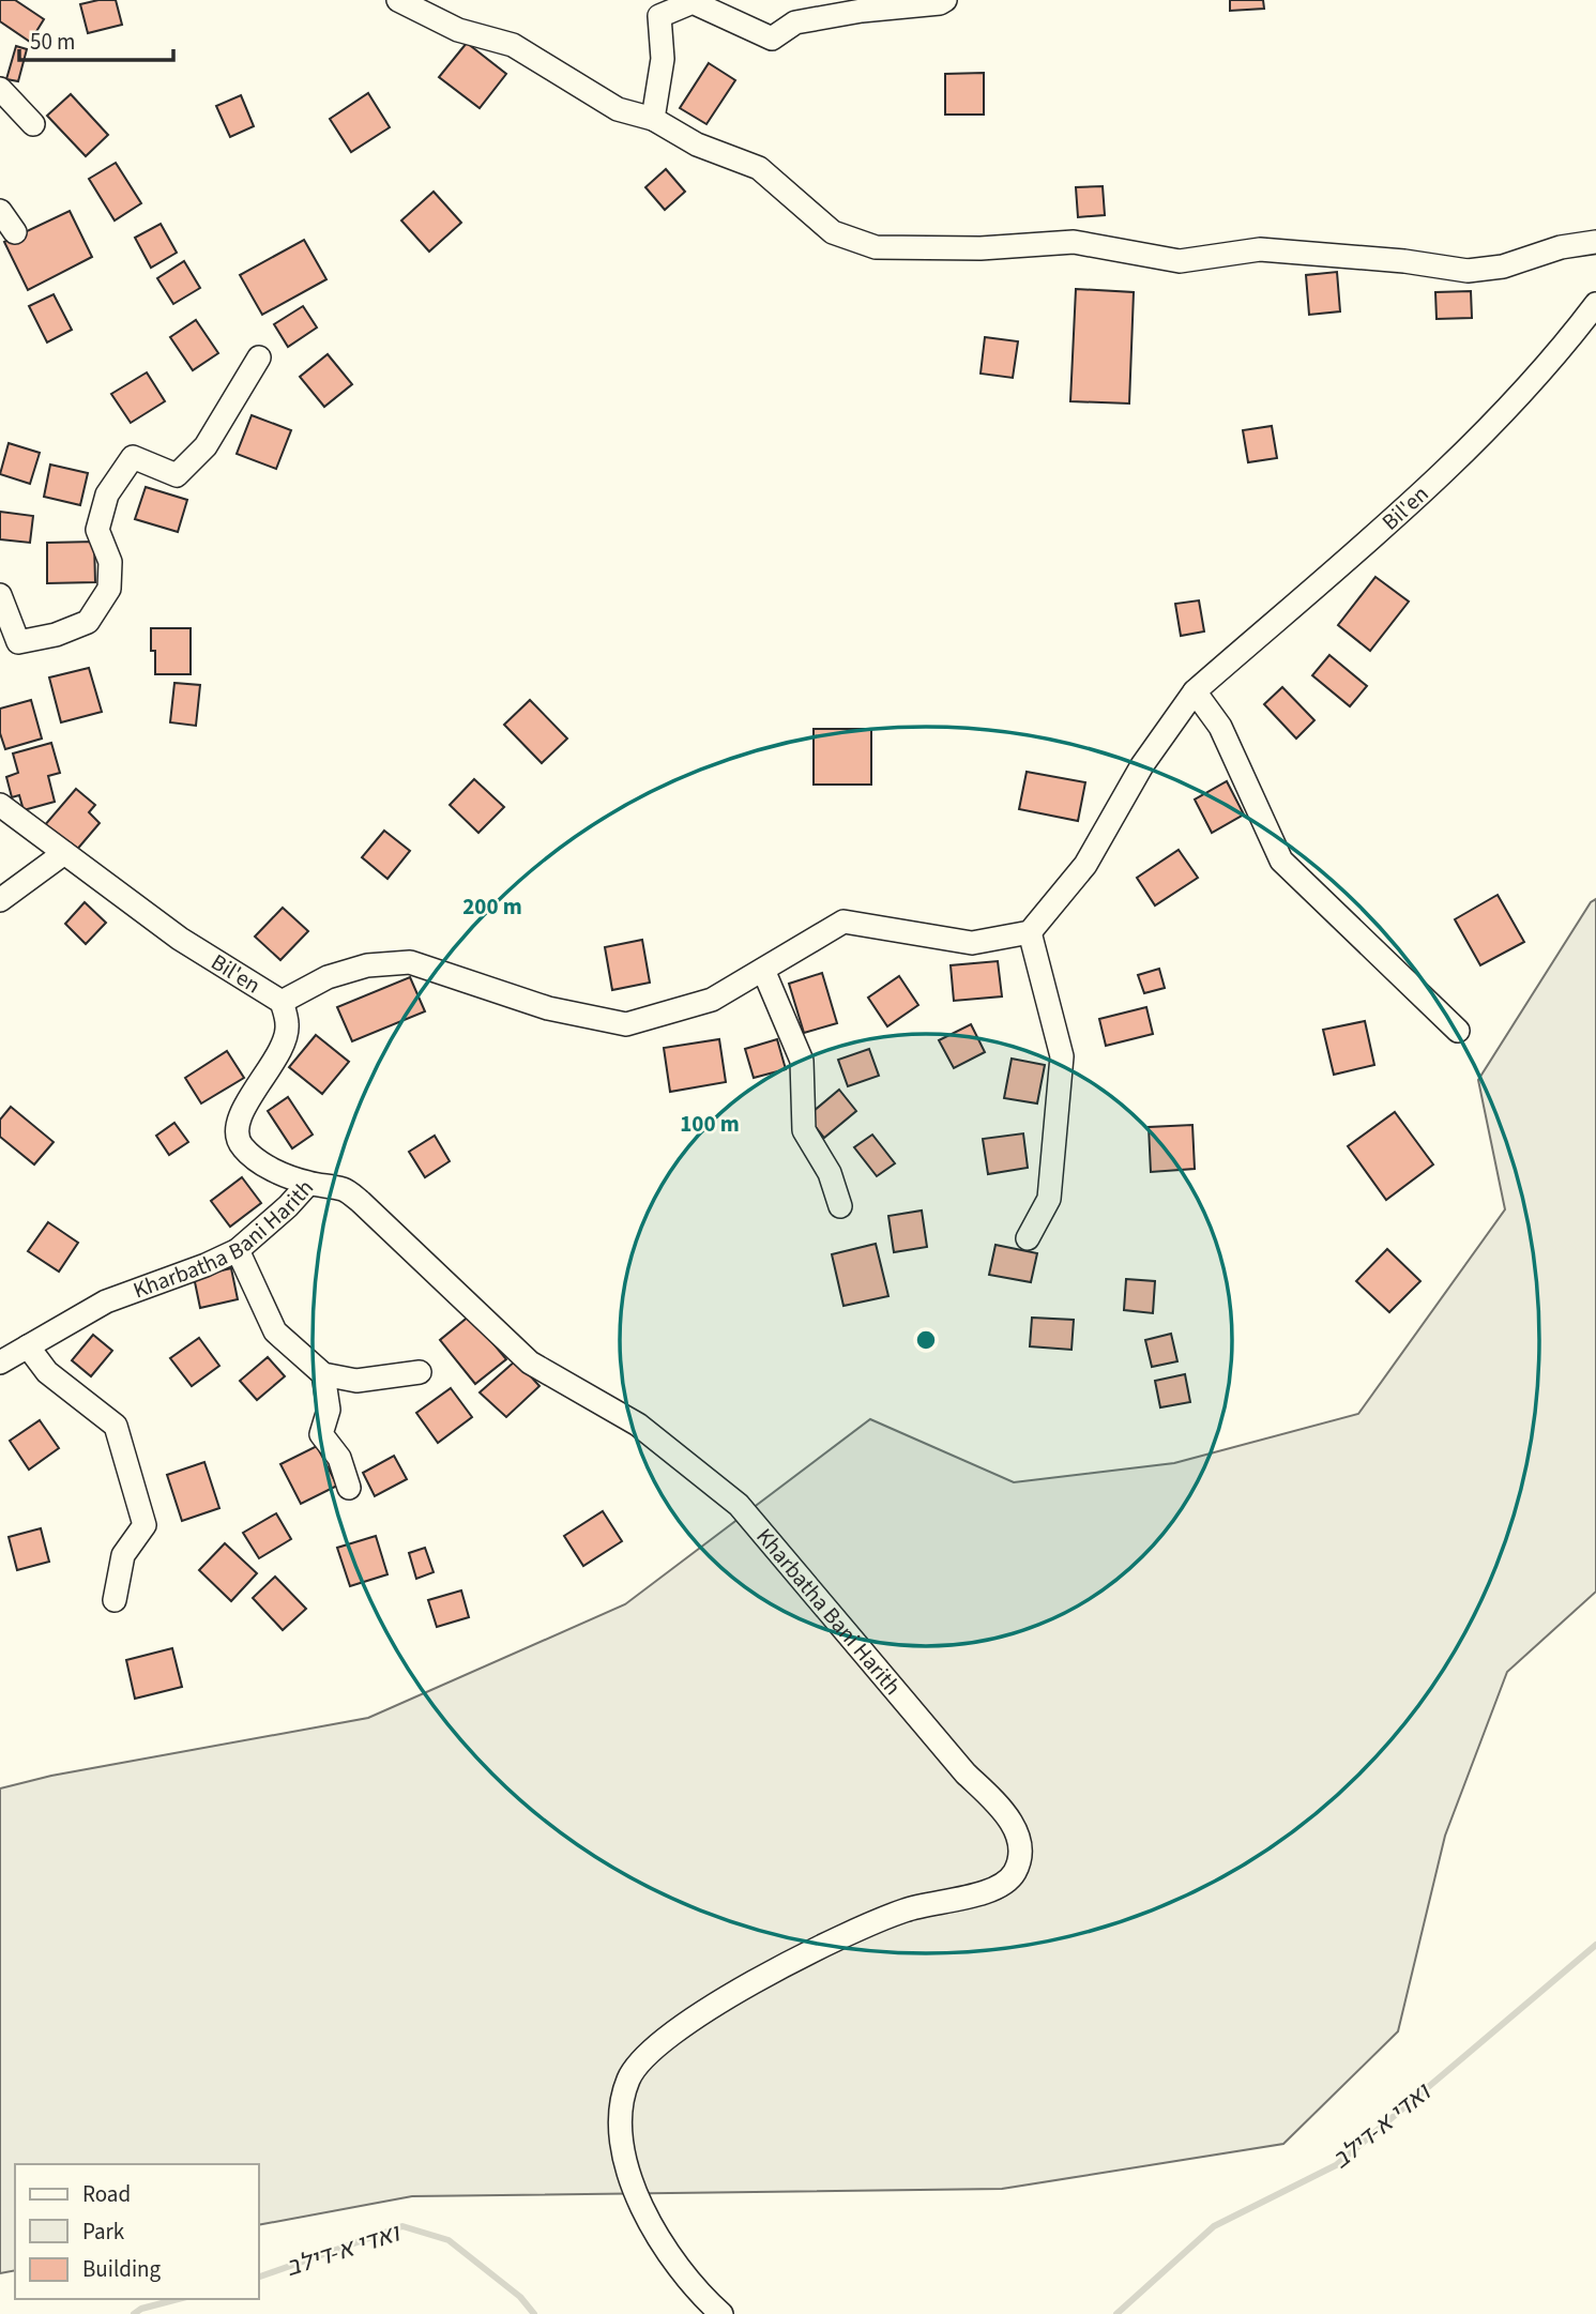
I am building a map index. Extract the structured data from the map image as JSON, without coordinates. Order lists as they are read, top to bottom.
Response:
{
  "streets": {
    "street": ["Bil'en", "Kharbatha Bani Harith"]
  },
  "crossings": [
    ["Bil'en", "Kharbatha Bani Harith"]
  ],
  "water": ["ואדי א-דילב"],
  "legend": ["Road", "Park", "Building"],
  "scale_bar": "50 m",
  "rings": ["200 m", "100 m"]
}
